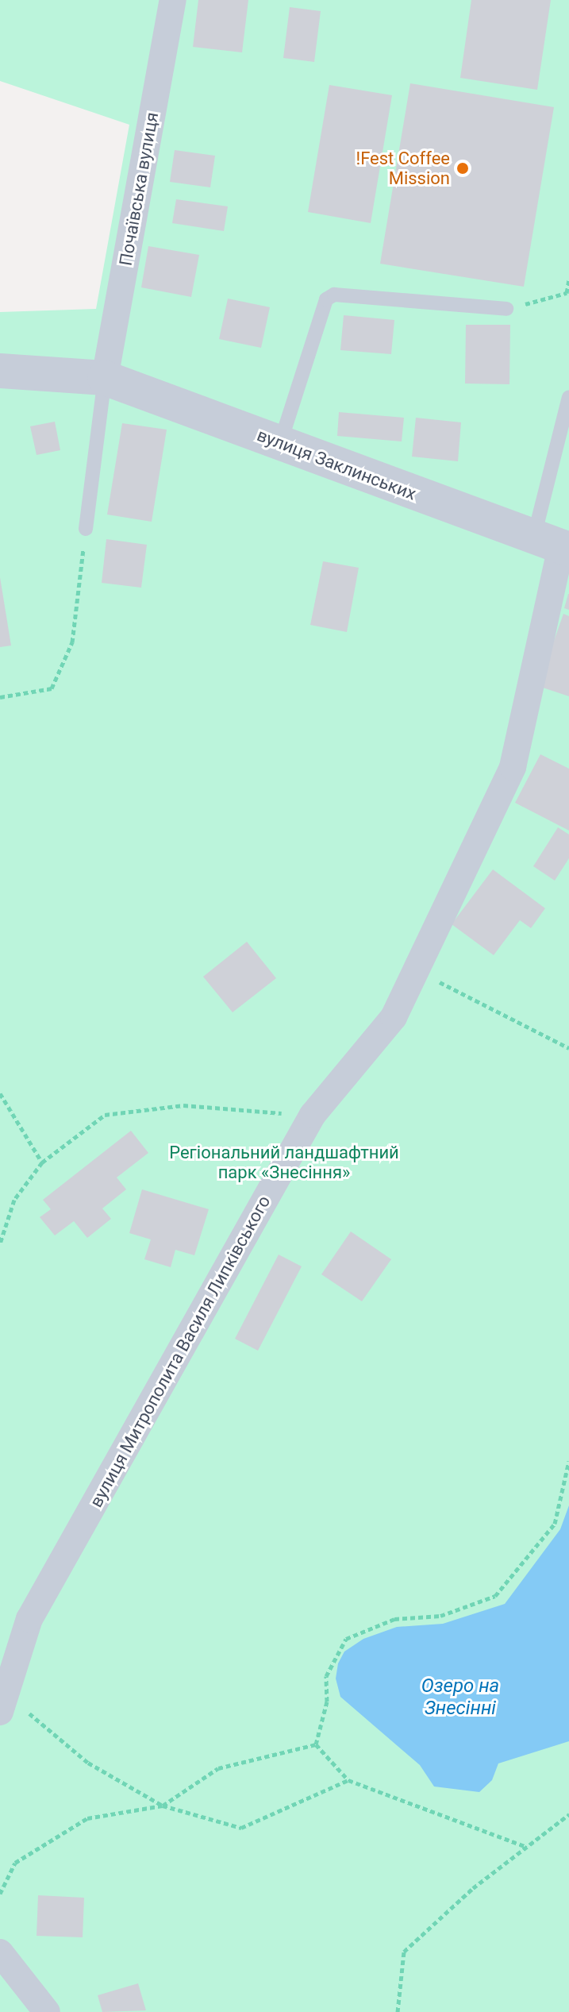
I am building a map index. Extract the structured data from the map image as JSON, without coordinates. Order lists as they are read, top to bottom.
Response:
{
  "streets": {
    "street": ["Почаївська вулиця", "вулиця Заклинських", "вулиця Митрополита Василя Липківського"]
  },
  "crossings": [
    ["Почаївська вулиця", "вулиця Заклинських"],
    ["вулиця Заклинських", "вулиця Митрополита Василя Липківського"]
  ],
  "water": ["Озеро на Знесінні"],
  "parks": ["Регіональний ландшафтний парк «Знесіння»"],
  "places": ["!Fest Coffee Mission"]
}
